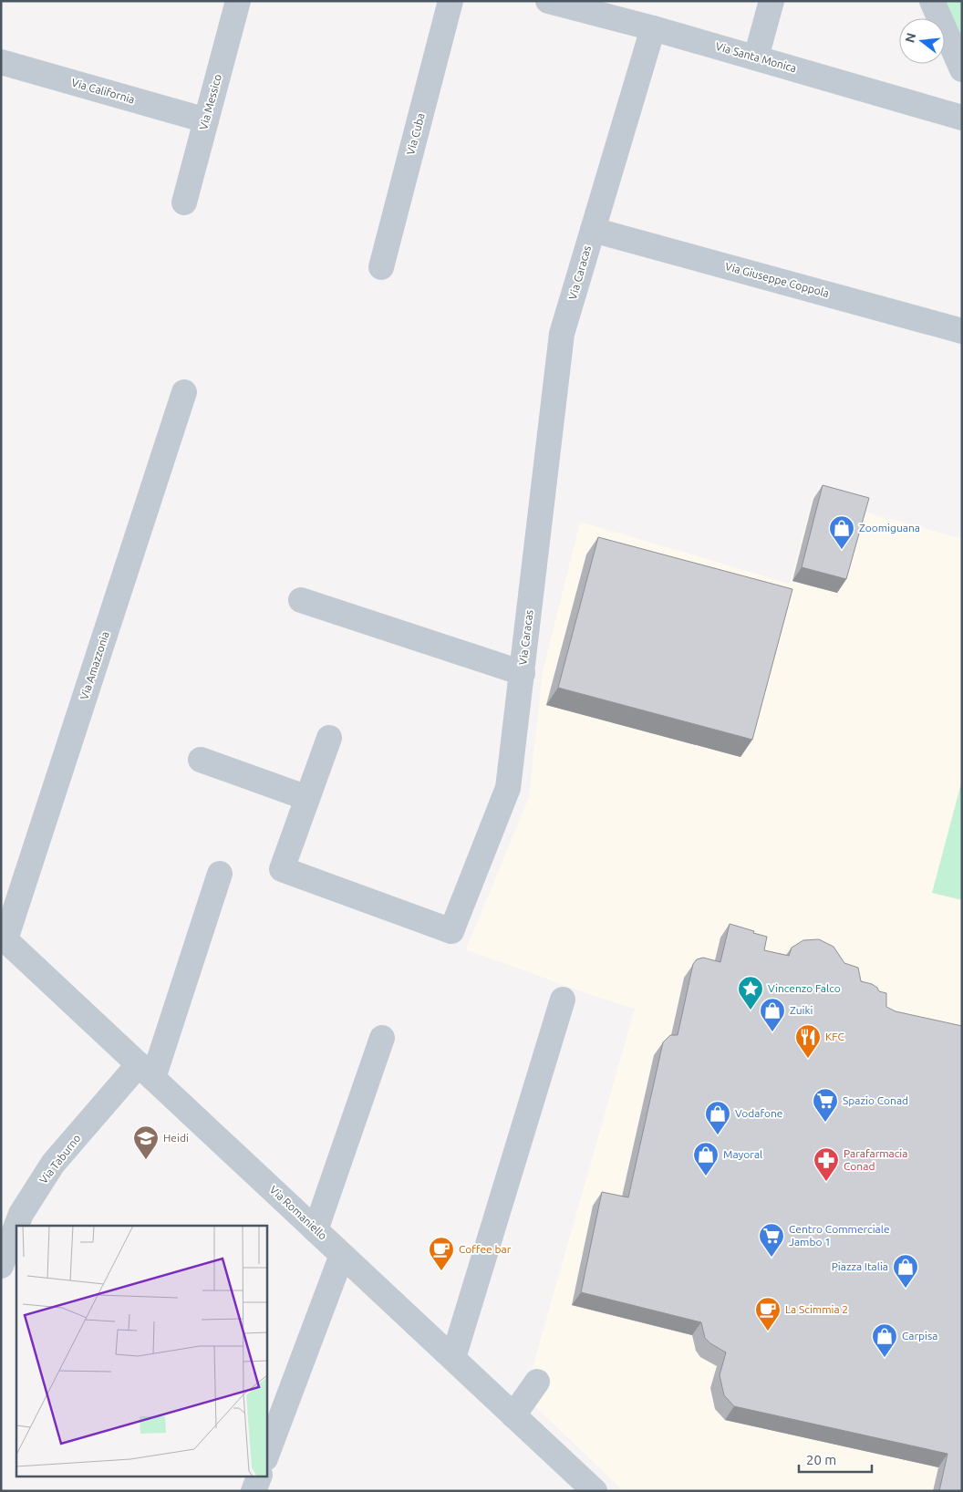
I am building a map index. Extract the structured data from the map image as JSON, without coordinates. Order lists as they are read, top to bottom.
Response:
{
  "streets": {
    "street": [
      "Via Santa Monica",
      "Via California",
      "Via Messico",
      "Via Cuba",
      "Via Caracas",
      "Via Giuseppe Coppola",
      "Via Amazzonia",
      "Via Taburno",
      "Via Romaniello"
    ]
  },
  "crossings": [
    ["Via Santa Monica", "Via Caracas"],
    ["Via California", "Via Messico"],
    ["Via Caracas", "Via Giuseppe Coppola"],
    ["Via Amazzonia", "Via Romaniello"],
    ["Via Taburno", "Via Romaniello"]
  ],
  "places": {
    "shop": [
      "Zoomiguana",
      "Zuiki",
      "Vodafone",
      "Mayoral",
      "Piazza Italia",
      "Carpisa"
    ],
    "place": ["Vincenzo Falco"],
    "restaurant": ["KFC"],
    "supermarket": ["Spazio Conad", "Centro Commerciale Jambo 1"],
    "school or university": ["Heidi"],
    "pharmacy": ["Parafarmacia Conad"],
    "cafe": ["Coffee bar", "La Scimmia 2"]
  },
  "scale_bar": "20 m",
  "north": "left"
}
